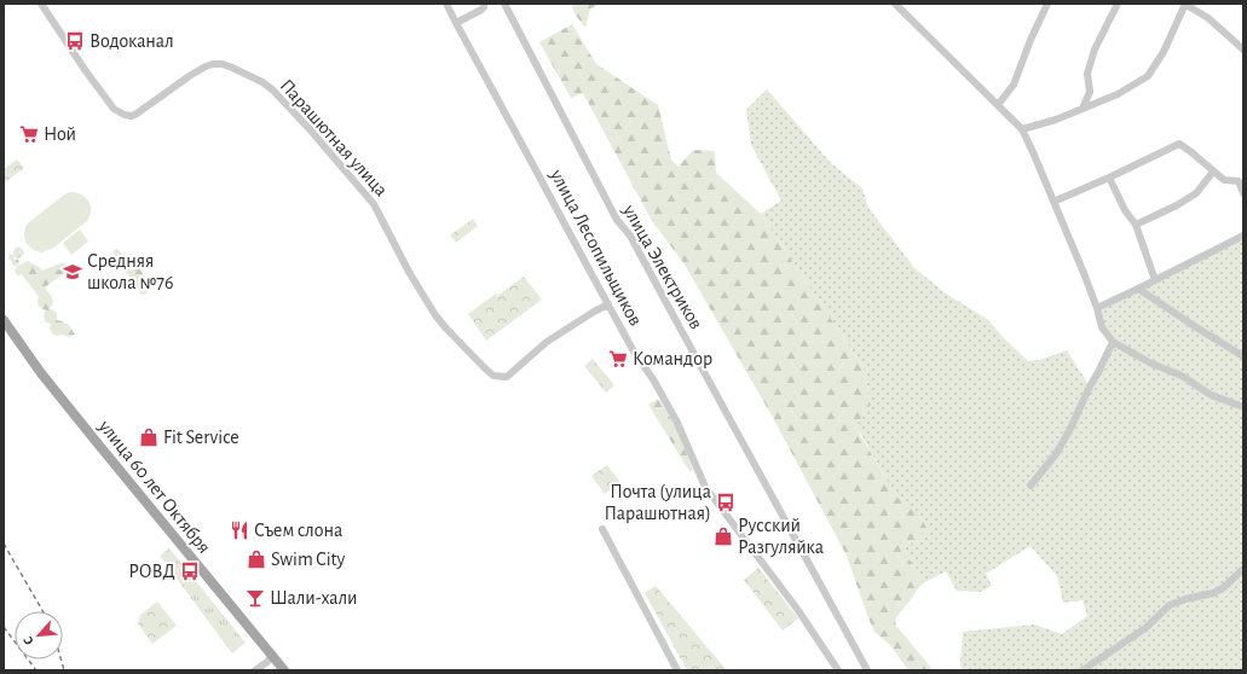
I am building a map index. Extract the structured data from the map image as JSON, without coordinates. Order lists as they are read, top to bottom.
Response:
{
  "streets": {
    "main road": ["улица 60 лет Октября"],
    "street": ["Парашютная улица", "улица Лесопильщиков", "улица Электриков"]
  },
  "crossings": [
    ["Парашютная улица", "улица Лесопильщиков"]
  ],
  "places": {
    "bus stop": ["Водоканал", "Почта (улица Парашютная)", "РОВД"],
    "supermarket": ["Ной", "Командор"],
    "school or university": ["Средняя школа №76"],
    "shop": ["Fit Service", "Русский Разгуляйка", "Swim City"],
    "restaurant": ["Съем слона"],
    "bar": ["Шали-хали"]
  },
  "north": "bottom left"
}
